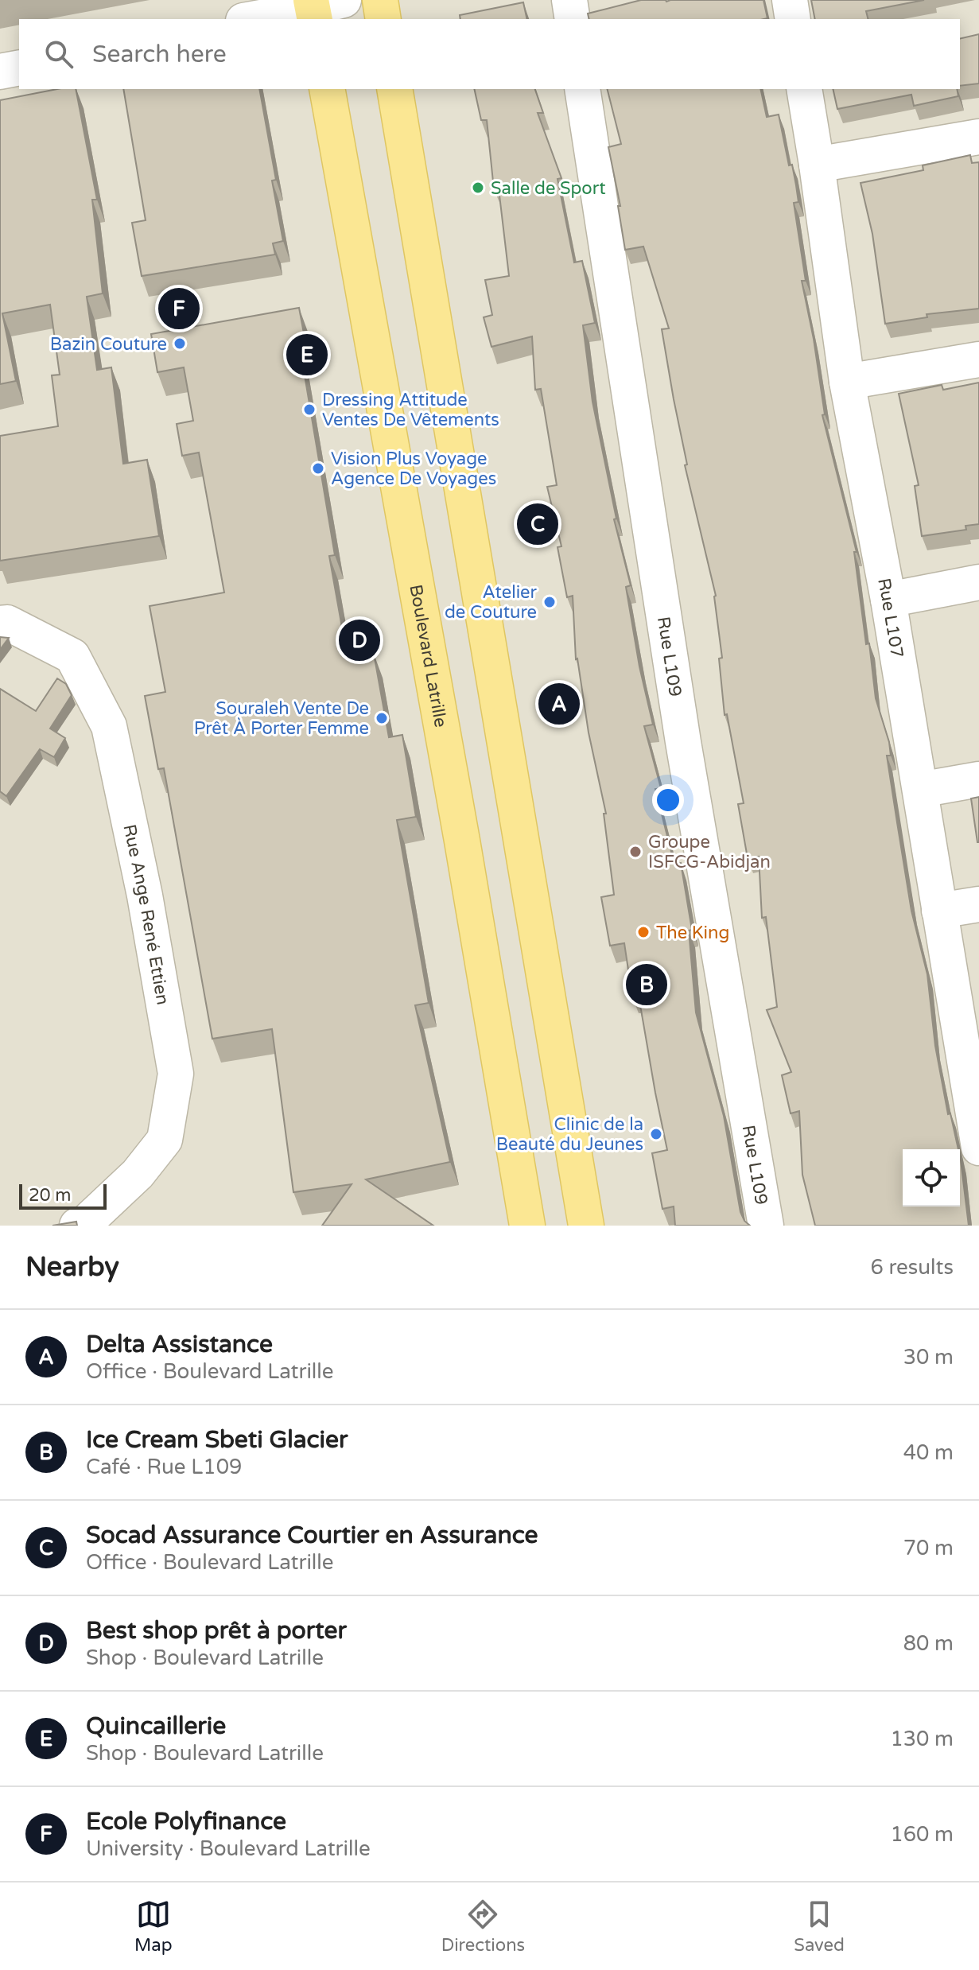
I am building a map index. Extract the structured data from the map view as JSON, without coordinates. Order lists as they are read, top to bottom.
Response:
{
  "streets": {
    "main road": ["Boulevard Latrille"],
    "street": ["Rue L107", "Rue L109", "Rue Ange René Ettien"]
  },
  "places": [
    "Salle de Sport",
    "Bazin Couture",
    "Dressing Attitude Ventes De Vêtements",
    "Vision Plus Voyage Agence De Voyages",
    "Atelier de Couture",
    "Souraleh Vente De Prêt À Porter Femme",
    "Groupe ISFCG-Abidjan",
    "The King",
    "Clinic de la Beauté du Jeunes"
  ],
  "scale_bar": "20 m",
  "page": {
    "search": "Search here",
    "pins": [
      "F",
      "E",
      "C",
      "D",
      "A",
      "B"
    ],
    "scale": "20 m",
    "heading": ["Nearby", "6 results"],
    "list": [
      {
        "mark": "A",
        "name": "Delta Assistance",
        "note": "Office · Boulevard Latrille",
        "value": "30 m"
      },
      {
        "mark": "B",
        "name": "Ice Cream Sbeti Glacier",
        "note": "Café · Rue L109",
        "value": "40 m"
      },
      {
        "mark": "C",
        "name": "Socad Assurance Courtier en Assurance",
        "note": "Office · Boulevard Latrille",
        "value": "70 m"
      },
      {
        "mark": "D",
        "name": "Best shop prêt à porter",
        "note": "Shop · Boulevard Latrille",
        "value": "80 m"
      },
      {
        "mark": "E",
        "name": "Quincaillerie",
        "note": "Shop · Boulevard Latrille",
        "value": "130 m"
      },
      {
        "mark": "F",
        "name": "Ecole Polyfinance",
        "note": "University · Boulevard Latrille",
        "value": "160 m"
      }
    ],
    "nav": ["Map", "Directions", "Saved"]
  }
}
